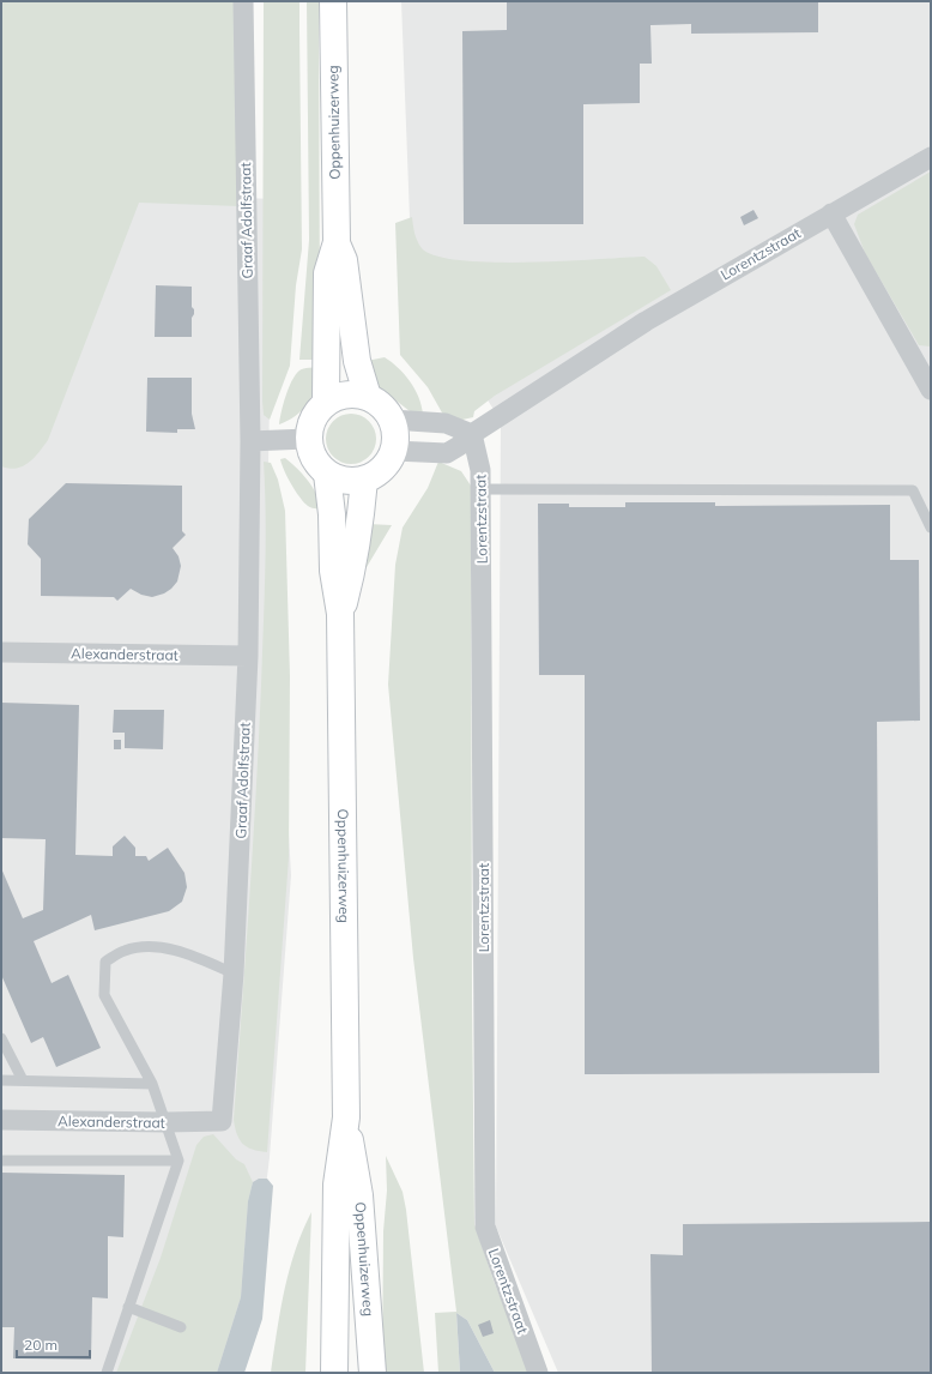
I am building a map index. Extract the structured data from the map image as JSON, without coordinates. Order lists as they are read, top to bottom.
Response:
{
  "streets": {
    "main road": ["Oppenhuizerweg"],
    "street": ["Graaf Adolfstraat", "Lorentzstraat", "Alexanderstraat"]
  },
  "crossings": [
    ["Oppenhuizerweg", "Lorentzstraat"],
    ["Graaf Adolfstraat", "Alexanderstraat"]
  ],
  "scale_bar": "20 m"
}
